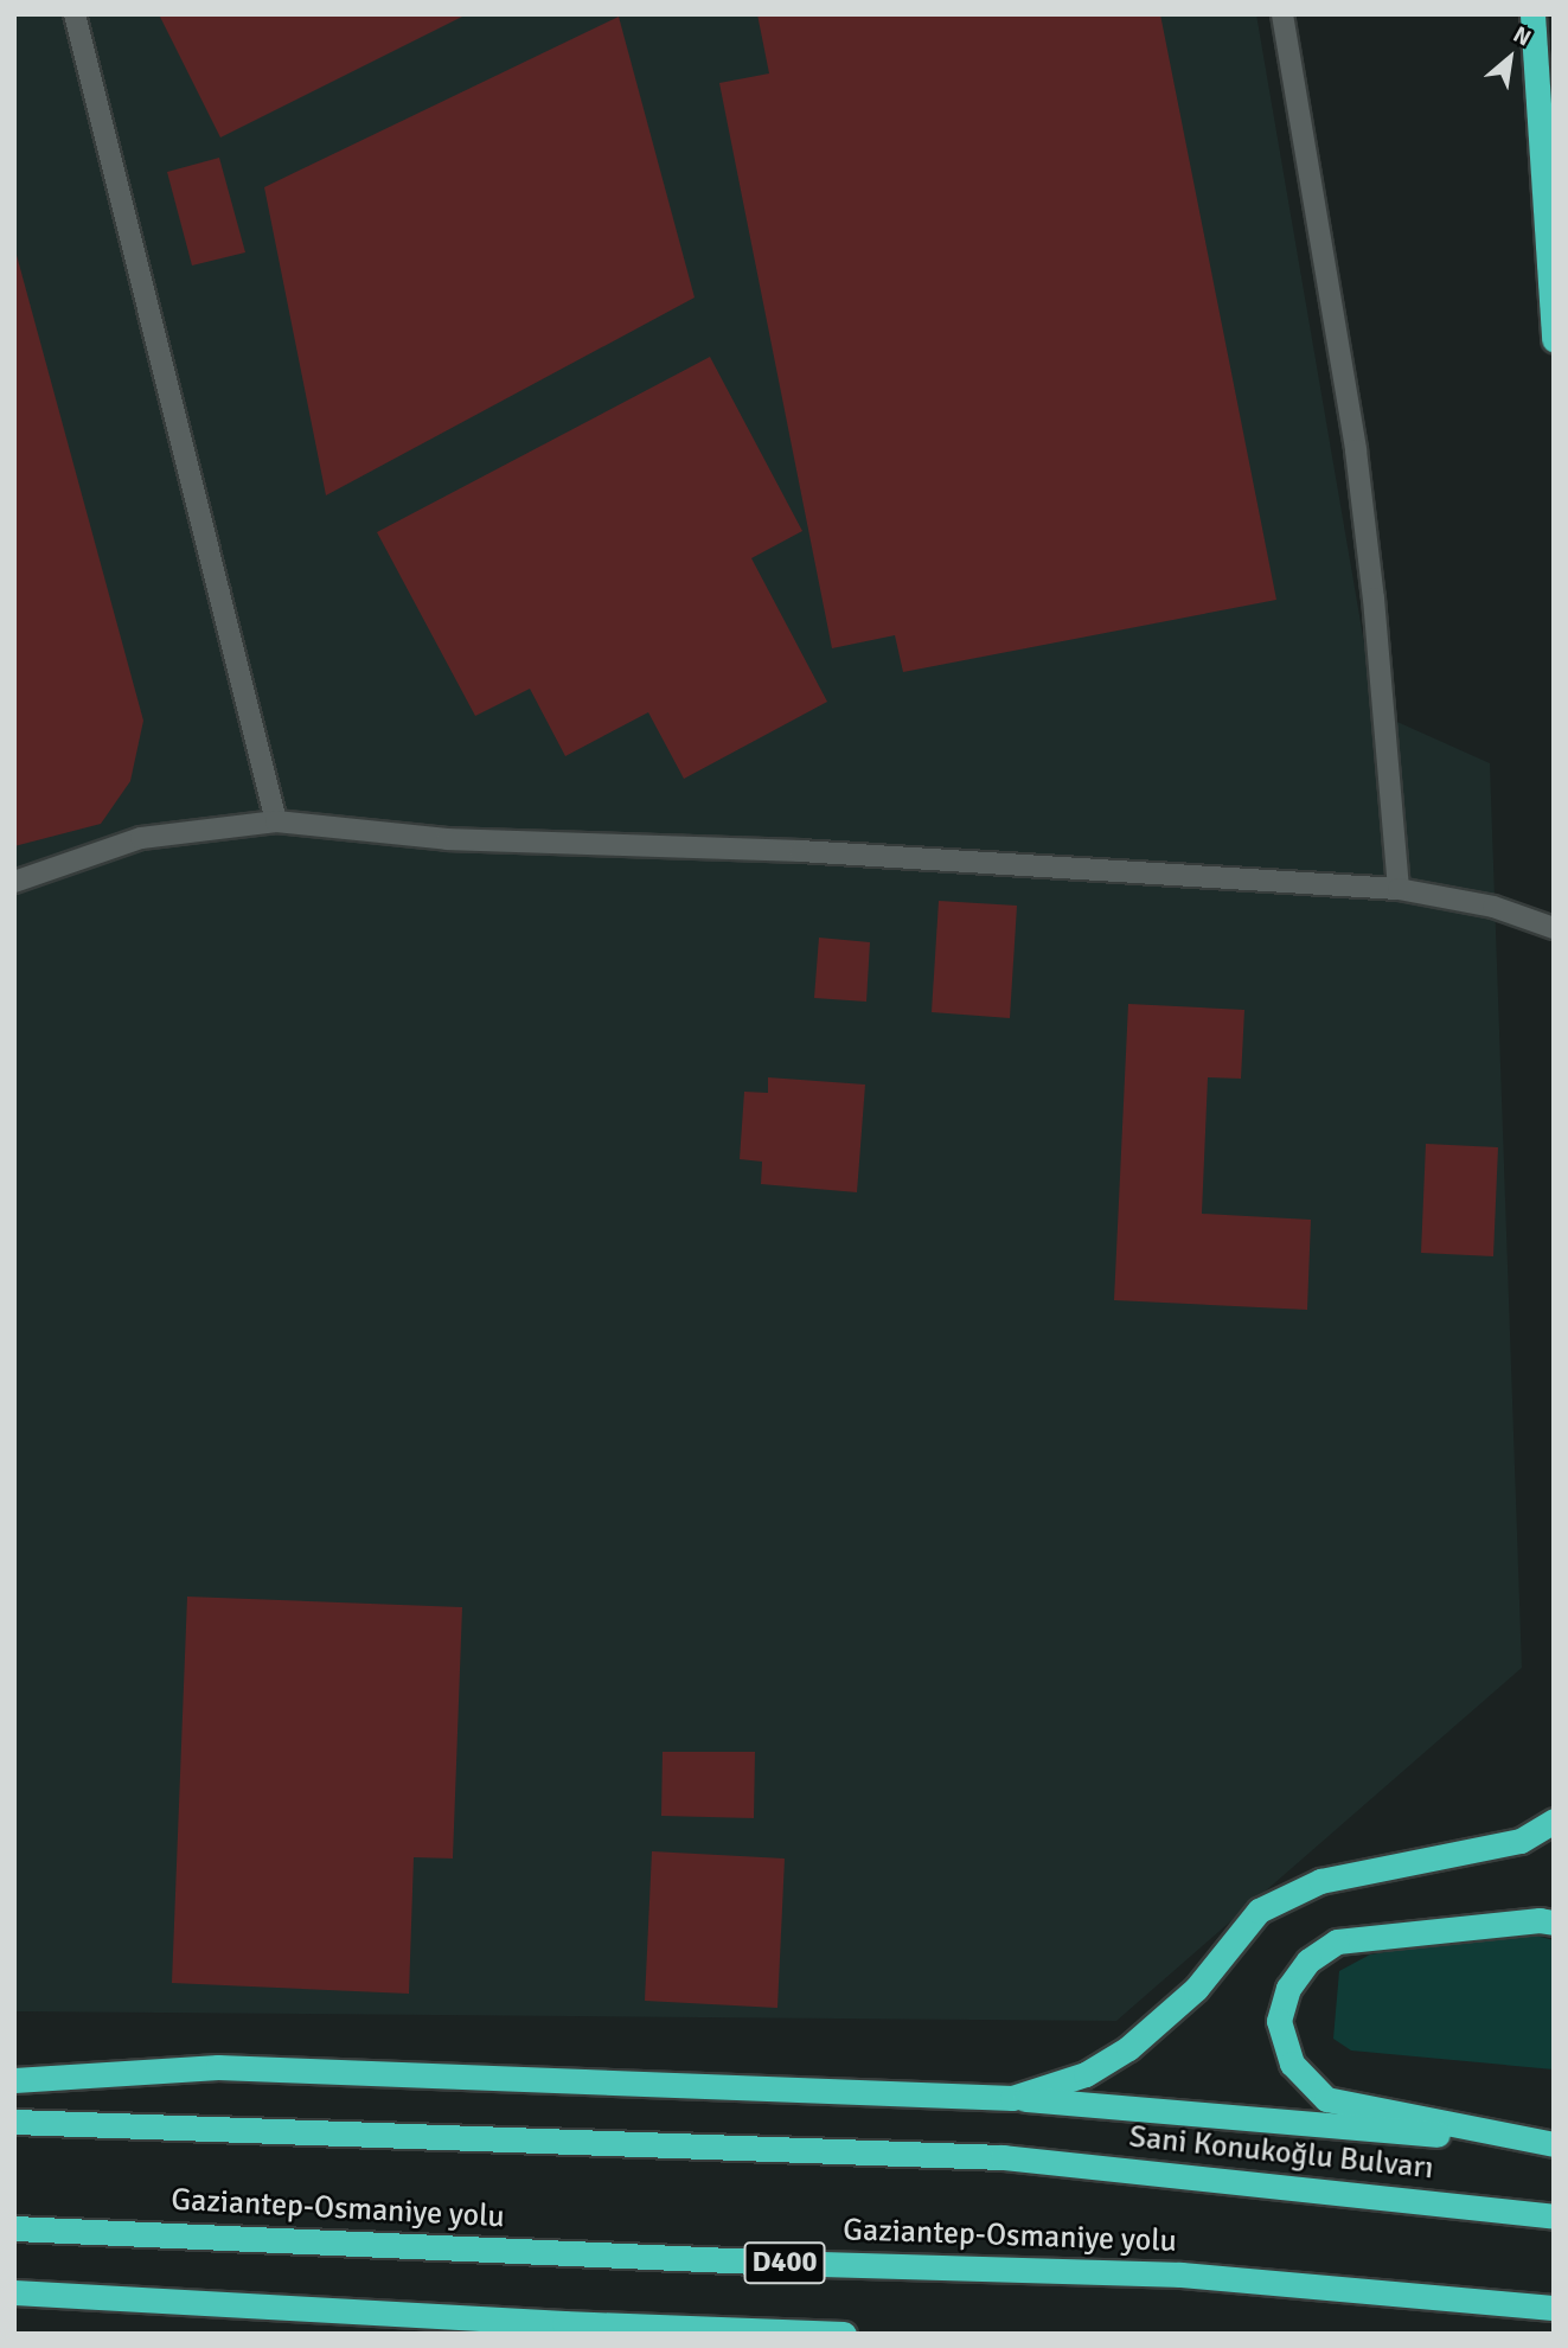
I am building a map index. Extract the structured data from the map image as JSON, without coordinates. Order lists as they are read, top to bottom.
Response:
{
  "streets": {
    "highway": ["Sani Konukoğlu Bulvarı", "Gaziantep-Osmaniye yolu", "D400"]
  },
  "north": "top right"
}
